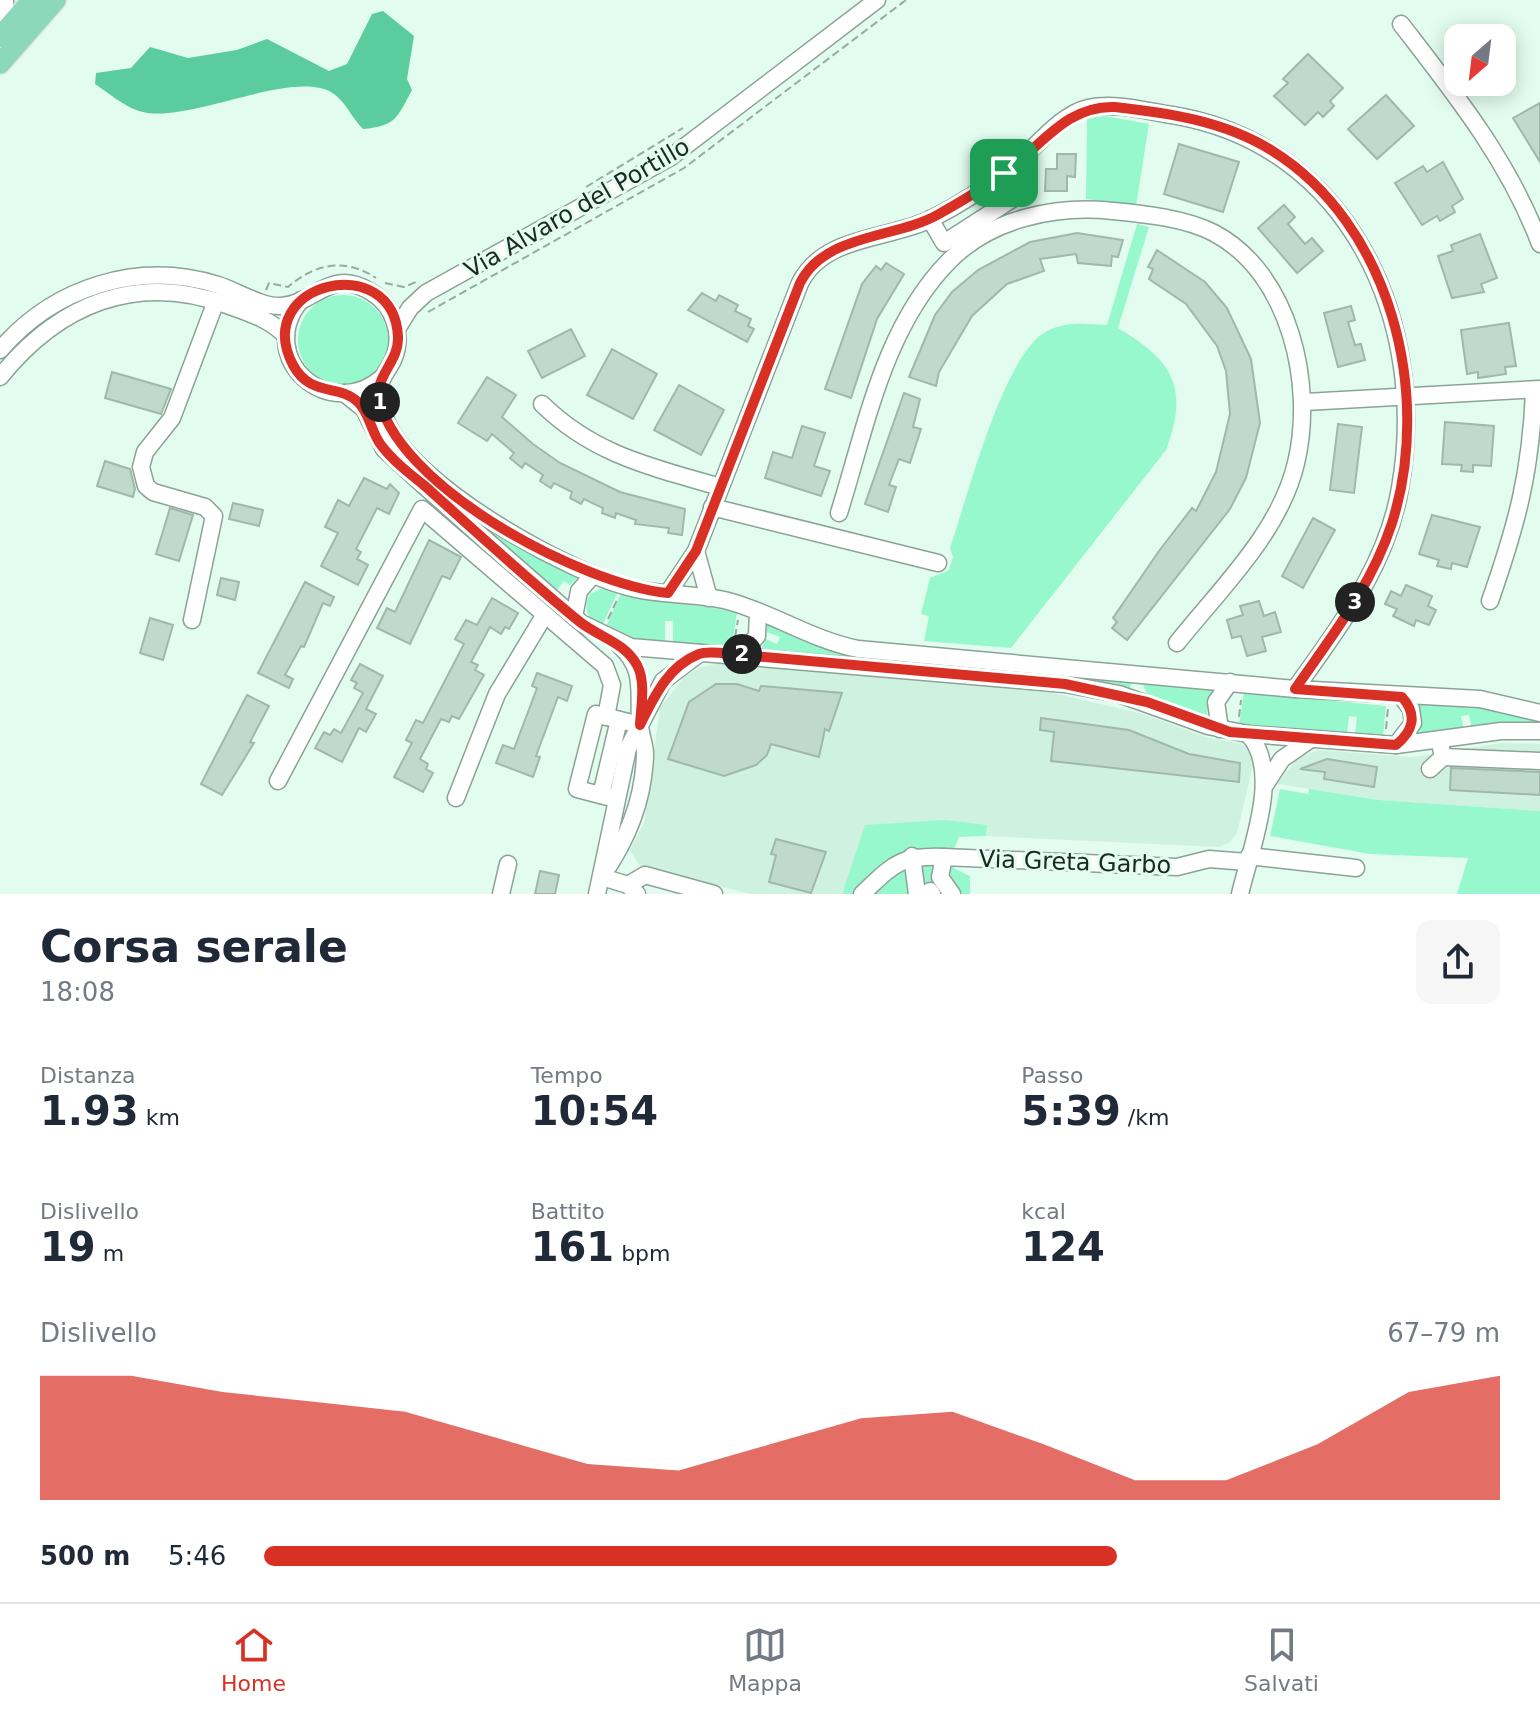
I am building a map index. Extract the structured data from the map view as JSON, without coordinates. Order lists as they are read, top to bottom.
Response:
{
  "streets": {
    "street": ["Via Alvaro del Portillo", "Via Greta Garbo"]
  },
  "north": "bottom left",
  "page": {
    "pins": ["1", "3", "2"],
    "heading": ["Corsa serale", "18:08"],
    "stats": [
      ["Distanza", "1.93 km"],
      ["Tempo", "10:54"],
      ["Passo", "5:39 /km"],
      ["Dislivello", "19 m"],
      ["Battito", "161 bpm"],
      ["kcal", "124"]
    ],
    "chart": ["Dislivello", "67–79 m"],
    "list": [
      {
        "name": "500 m",
        "note": "5:46"
      }
    ],
    "tabs": ["Home", "Mappa", "Salvati"]
  }
}
